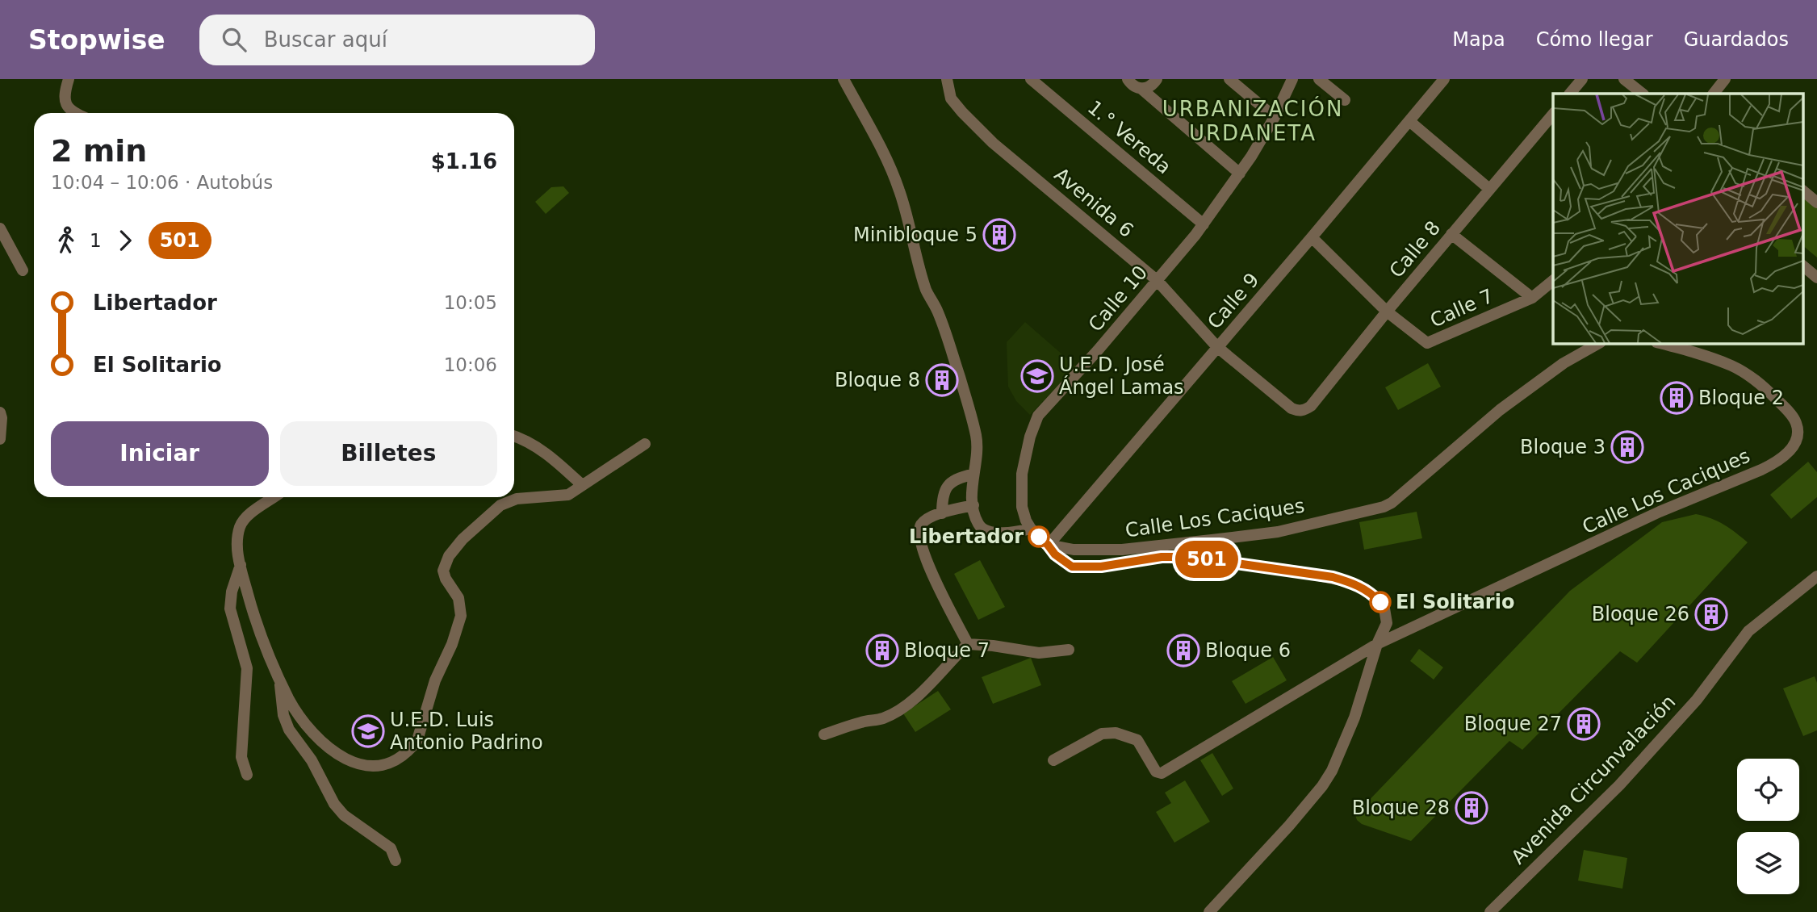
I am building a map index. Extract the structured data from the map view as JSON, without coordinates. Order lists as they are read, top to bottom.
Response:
{
  "streets": {
    "street": [
      "1.° Vereda",
      "Avenida 6",
      "Calle 8",
      "Calle 10",
      "Calle 9",
      "Calle 7",
      "Calle Los Caciques",
      "Avenida Circunvalación"
    ]
  },
  "crossings": [
    ["1.° Vereda", "Calle 10"],
    ["Avenida 6", "Calle 8"],
    ["Avenida 6", "Calle 10"],
    ["Avenida 6", "Calle 9"],
    ["Calle 8", "Calle 7"],
    ["Calle 10", "Calle 9"],
    ["Calle 10", "Calle Los Caciques"],
    ["Calle 9", "Calle Los Caciques"]
  ],
  "districts": ["URBANIZACIÓN URDANETA"],
  "places": {
    "building": [
      "Minibloque 5",
      "Bloque 8",
      "Bloque 2",
      "Bloque 3",
      "Bloque 26",
      "Bloque 7",
      "Bloque 6",
      "Bloque 27",
      "Bloque 28"
    ],
    "school or university": ["U.E.D. José Ángel Lamas", "U.E.D. Luis Antonio Padrino"],
    "other": ["Libertador", "El Solitario"]
  },
  "lines": ["bus line 501"],
  "page": {
    "header": "Stopwise",
    "search": "Buscar aquí",
    "nav": ["Mapa", "Cómo llegar", "Guardados"],
    "on_map": "501",
    "heading": ["2 min", "10:04 – 10:06 · Autobús", "$1.16"],
    "legs": ["1", "501"],
    "list": [
      {
        "name": "Libertador",
        "value": "10:05"
      },
      {
        "name": "El Solitario",
        "value": "10:06"
      }
    ],
    "buttons": ["Iniciar", "Billetes"]
  }
}
